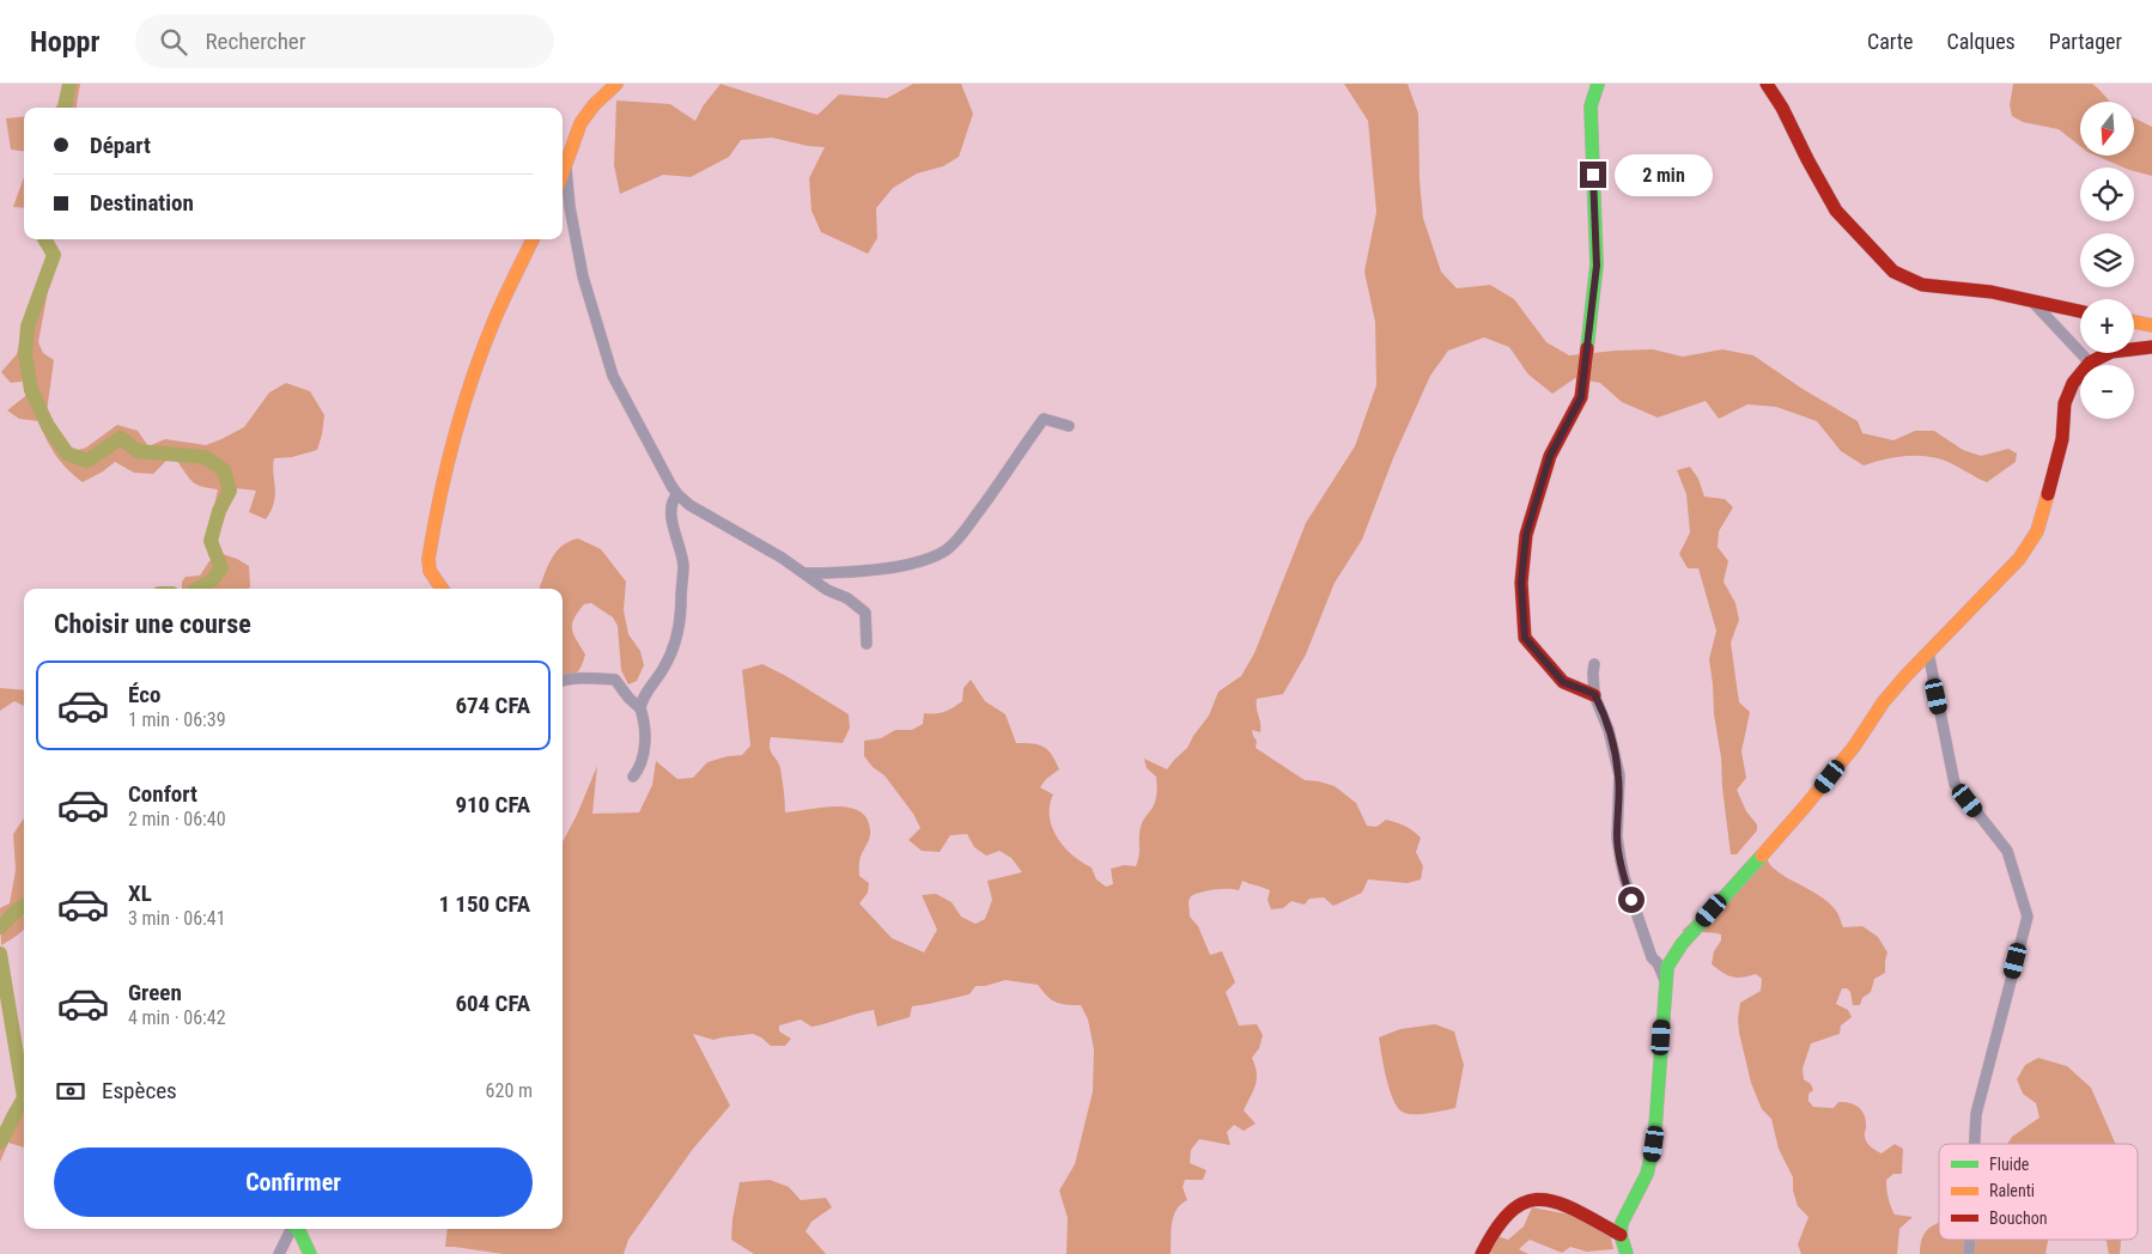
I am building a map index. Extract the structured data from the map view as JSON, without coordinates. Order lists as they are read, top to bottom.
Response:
{
  "legend": ["Fluide", "Ralenti", "Bouchon"],
  "north": "bottom",
  "page": {
    "header": "Hoppr",
    "search": "Rechercher",
    "nav": ["Carte", "Calques", "Partager"],
    "map_buttons": ["+", "−"],
    "banner": ["Départ", "Destination"],
    "bubble": "2 min",
    "heading": "Choisir une course",
    "list": [
      {
        "name": "Éco",
        "note": "1 min · 06:39",
        "value": "674 CFA"
      },
      {
        "name": "Confort",
        "note": "2 min · 06:40",
        "value": "910 CFA"
      },
      {
        "name": "XL",
        "note": "3 min · 06:41",
        "value": "1 150 CFA"
      },
      {
        "name": "Green",
        "note": "4 min · 06:42",
        "value": "604 CFA"
      }
    ],
    "pay": ["Espèces", "620 m"],
    "buttons": "Confirmer"
  }
}
